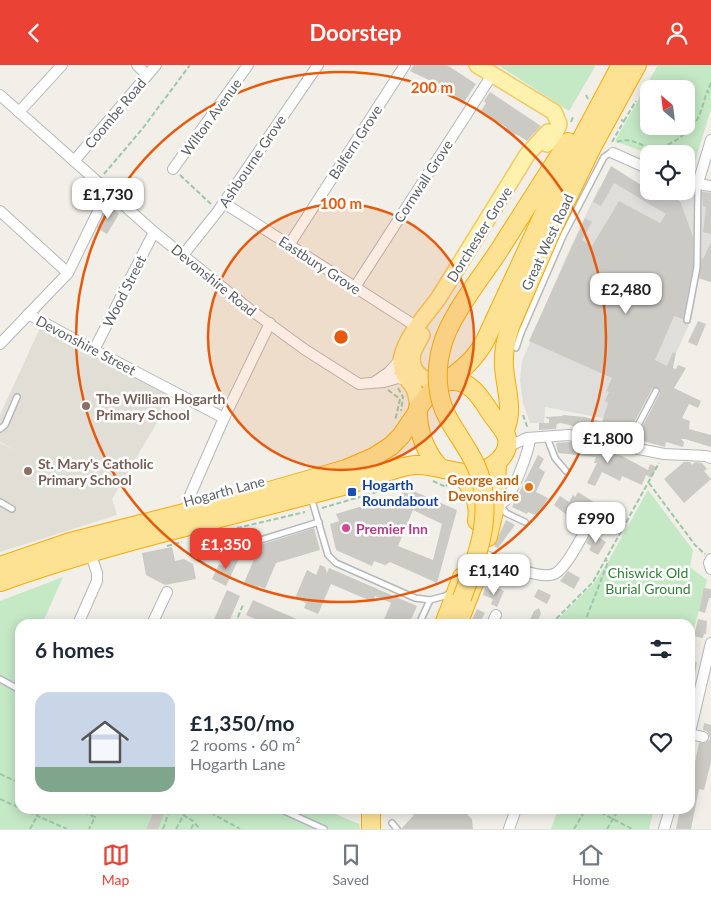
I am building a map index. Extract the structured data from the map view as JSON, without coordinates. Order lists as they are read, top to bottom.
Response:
{
  "streets": {
    "highway": ["Great West Road", "Hogarth Lane"],
    "main road": ["Dorchester Grove"],
    "street": [
      "Coombe Road",
      "Wilton Avenue",
      "Balfern Grove",
      "Ashbourne Grove",
      "Cornwall Grove",
      "Eastbury Grove",
      "Devonshire Road",
      "Wood Street",
      "Devonshire Street"
    ]
  },
  "crossings": [
    ["Coombe Road", "Devonshire Road"],
    ["Balfern Grove", "Eastbury Grove"],
    ["Ashbourne Grove", "Eastbury Grove"],
    ["Ashbourne Grove", "Devonshire Road"],
    ["Cornwall Grove", "Eastbury Grove"],
    ["Dorchester Grove", "Great West Road"],
    ["Dorchester Grove", "Eastbury Grove"],
    ["Dorchester Grove", "Hogarth Lane"],
    ["Great West Road", "Hogarth Lane"],
    ["Devonshire Road", "Wood Street"],
    ["Wood Street", "Devonshire Street"]
  ],
  "parks": ["Chiswick Old Burial Ground"],
  "places": {
    "other": [
      "The William Hogarth Primary School",
      "St. Mary's Catholic Primary School",
      "George and Devonshire",
      "Premier Inn"
    ],
    "transit": ["Hogarth Roundabout"]
  },
  "north": "top left",
  "page": {
    "header": "Doorstep",
    "price": [
      "£1,730",
      "£2,480",
      "£1,800",
      "£990",
      "£1,350",
      "£1,140"
    ],
    "heading": "6 homes",
    "list": [
      {
        "name": "£1,350/mo",
        "note": "2 rooms · 60 m² · Hogarth Lane"
      }
    ],
    "tabs": ["Map", "Saved", "Home"]
  },
  "rings": ["200 m", "100 m"]
}
